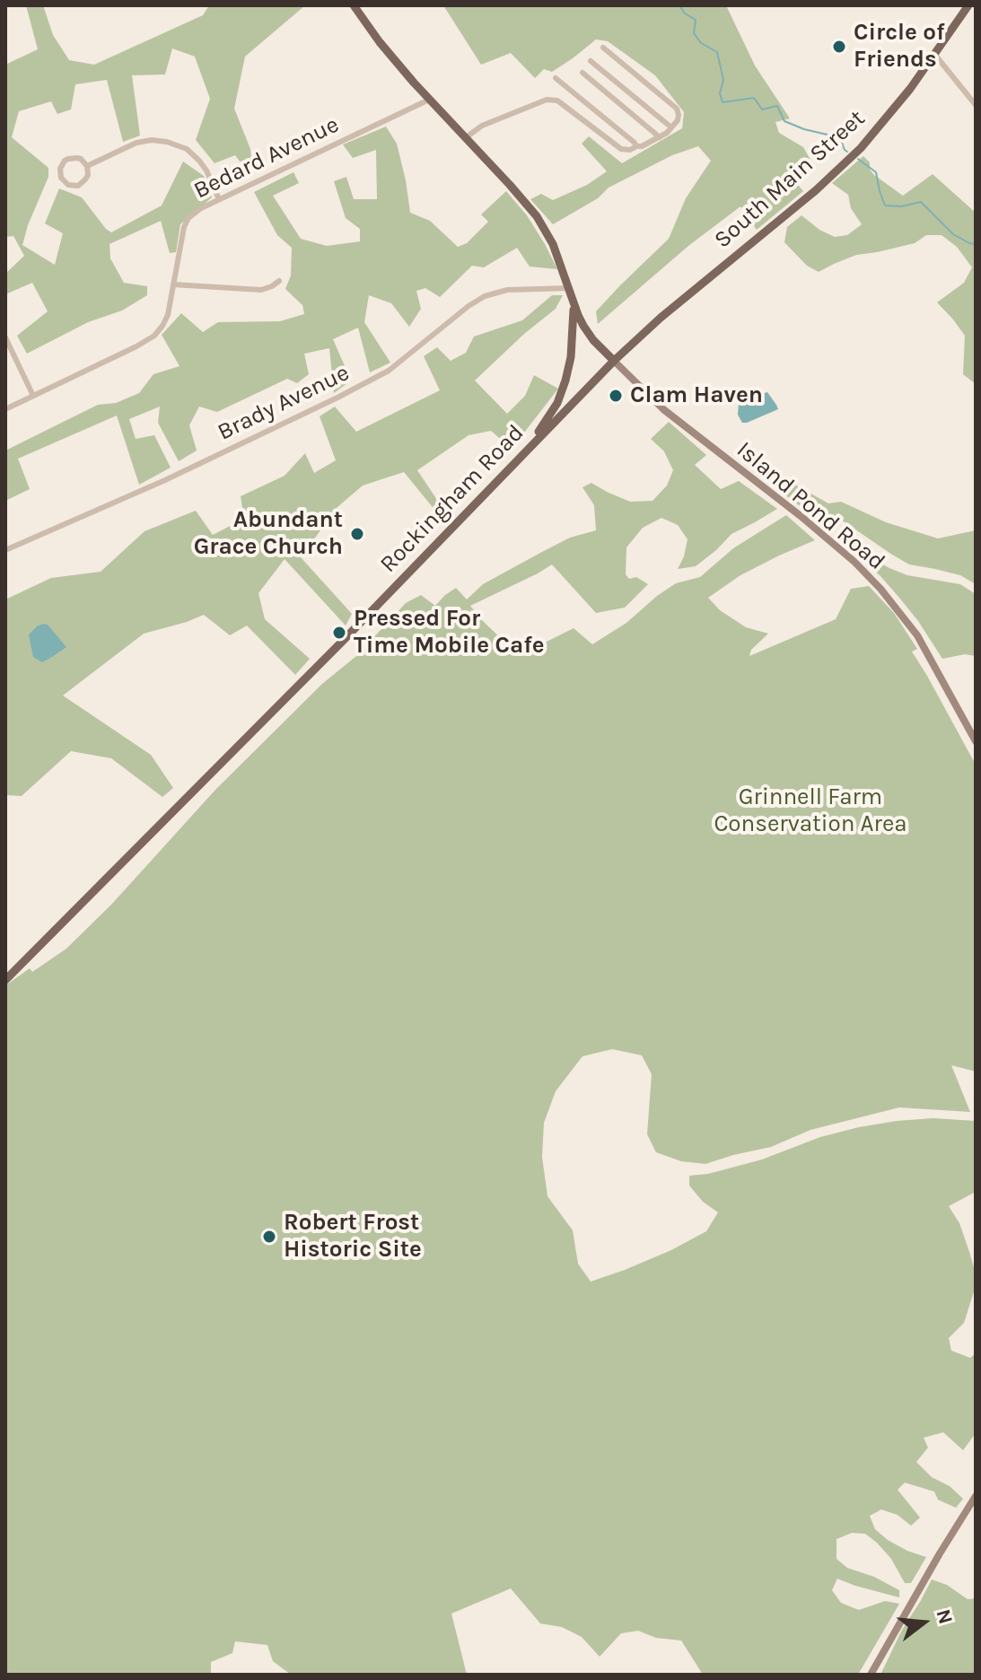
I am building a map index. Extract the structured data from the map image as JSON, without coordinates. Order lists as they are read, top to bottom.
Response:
{
  "streets": {
    "main road": ["South Main Street", "Rockingham Road"],
    "street": ["Bedard Avenue", "Brady Avenue", "Island Pond Road"]
  },
  "crossings": [
    ["South Main Street", "Rockingham Road"],
    ["South Main Street", "Island Pond Road"],
    ["Rockingham Road", "Island Pond Road"]
  ],
  "parks": ["Grinnell Farm Conservation Area"],
  "places": [
    "Circle of Friends",
    "Clam Haven",
    "Abundant Grace Church",
    "Pressed For Time Mobile Cafe",
    "Robert Frost Historic Site"
  ],
  "north": "right"
}
